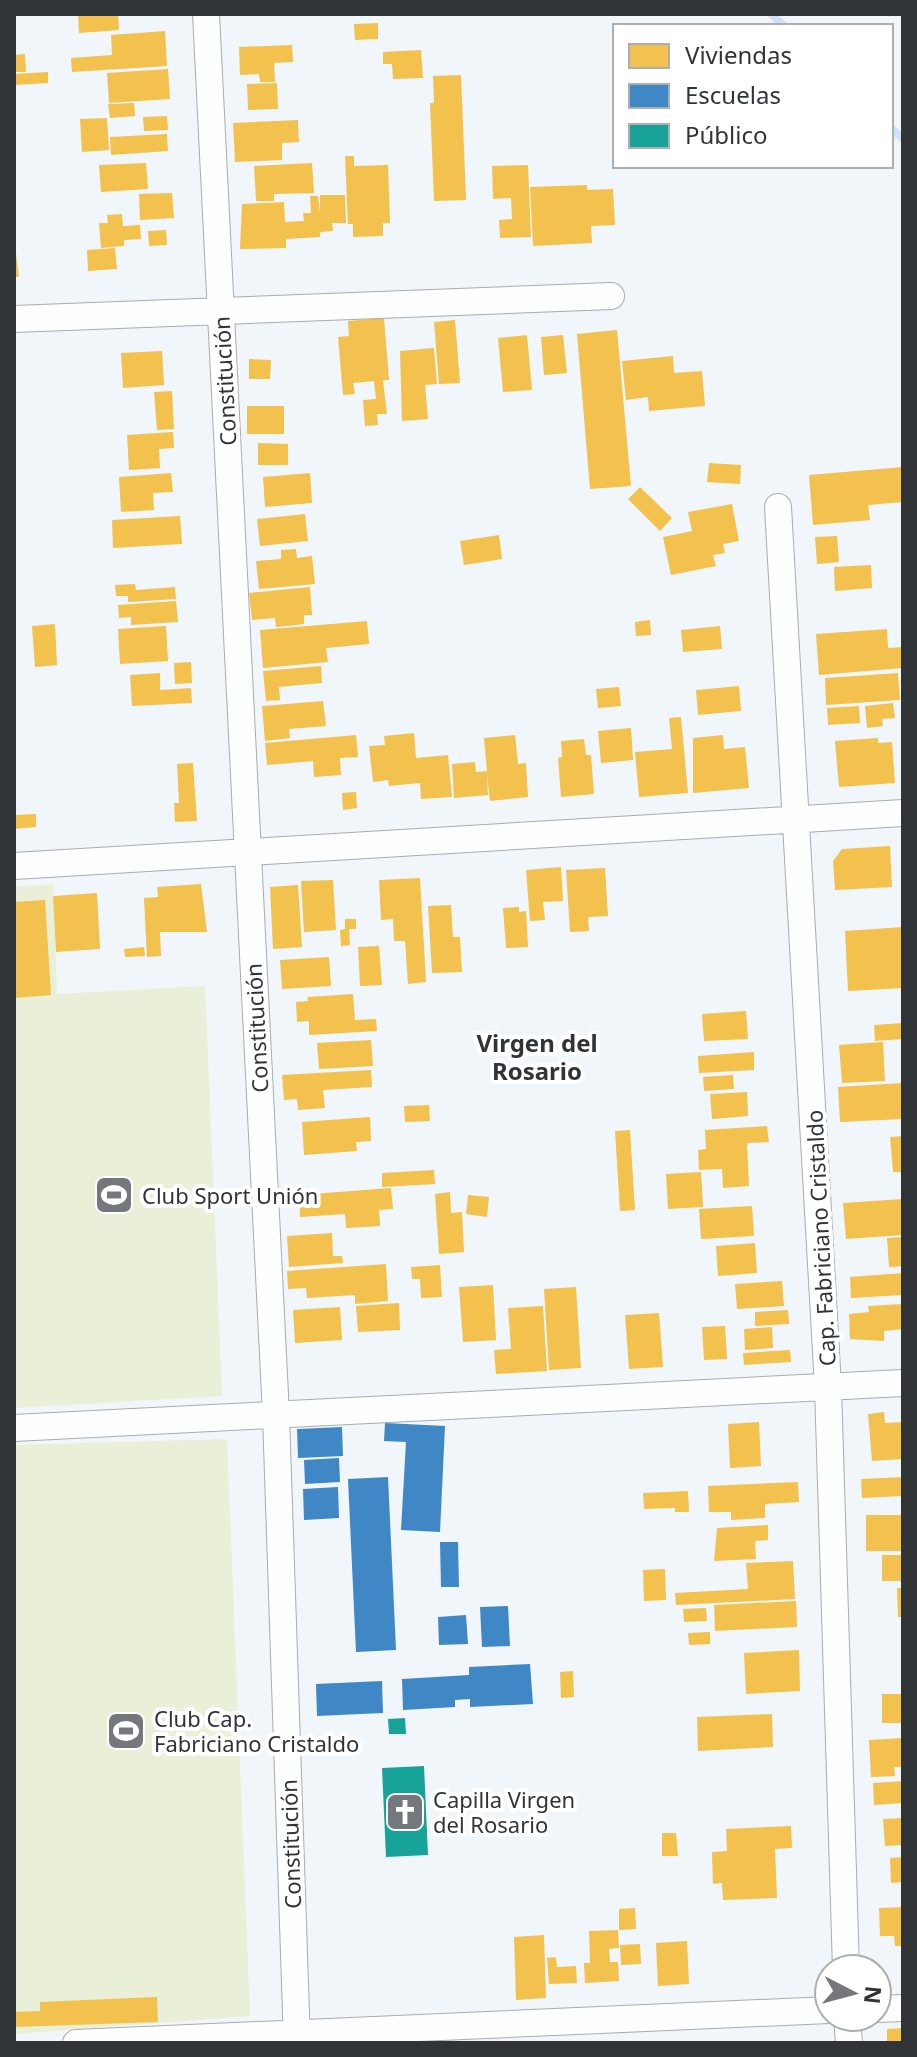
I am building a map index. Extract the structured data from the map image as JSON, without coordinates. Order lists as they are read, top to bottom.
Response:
{
  "streets": {
    "street": ["Constitución", "Cap. Fabriciano Cristaldo"]
  },
  "districts": ["Virgen del Rosario"],
  "places": {
    "sports": ["Club Sport Unión", "Club Cap. Fabriciano Cristaldo"],
    "church": ["Capilla Virgen del Rosario"]
  },
  "legend": ["Viviendas", "Escuelas", "Público"],
  "north": "right"
}
